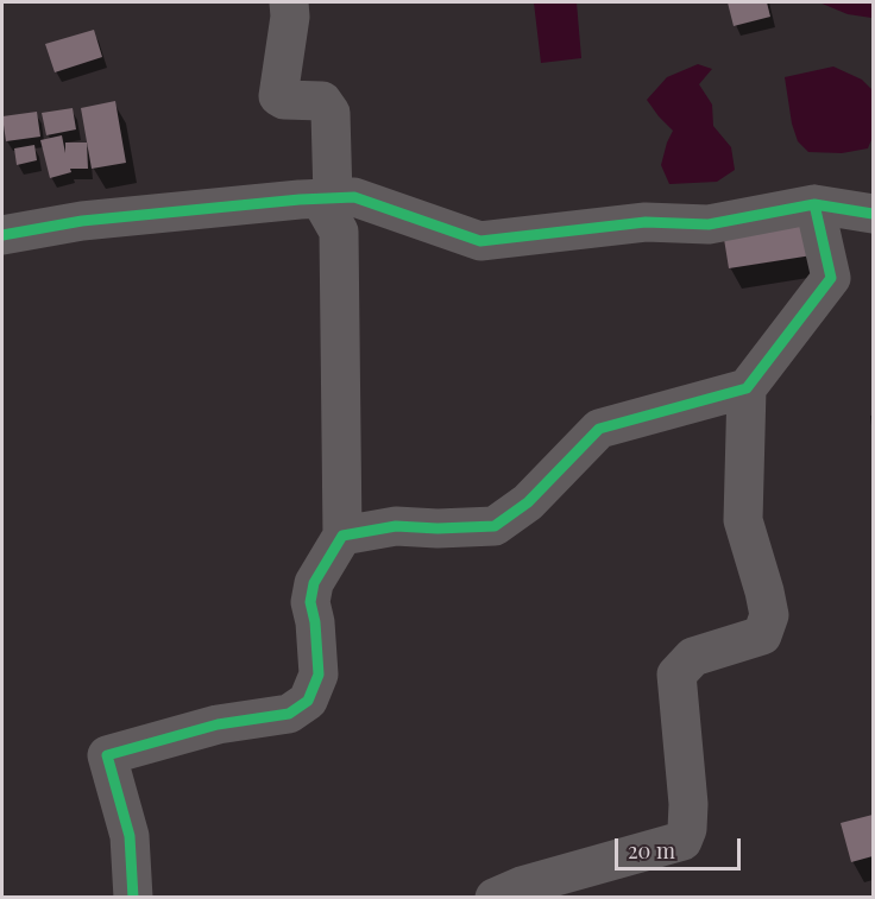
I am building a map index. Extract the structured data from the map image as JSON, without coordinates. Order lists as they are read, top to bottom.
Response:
{
  "scale_bar": "20 m"
}
